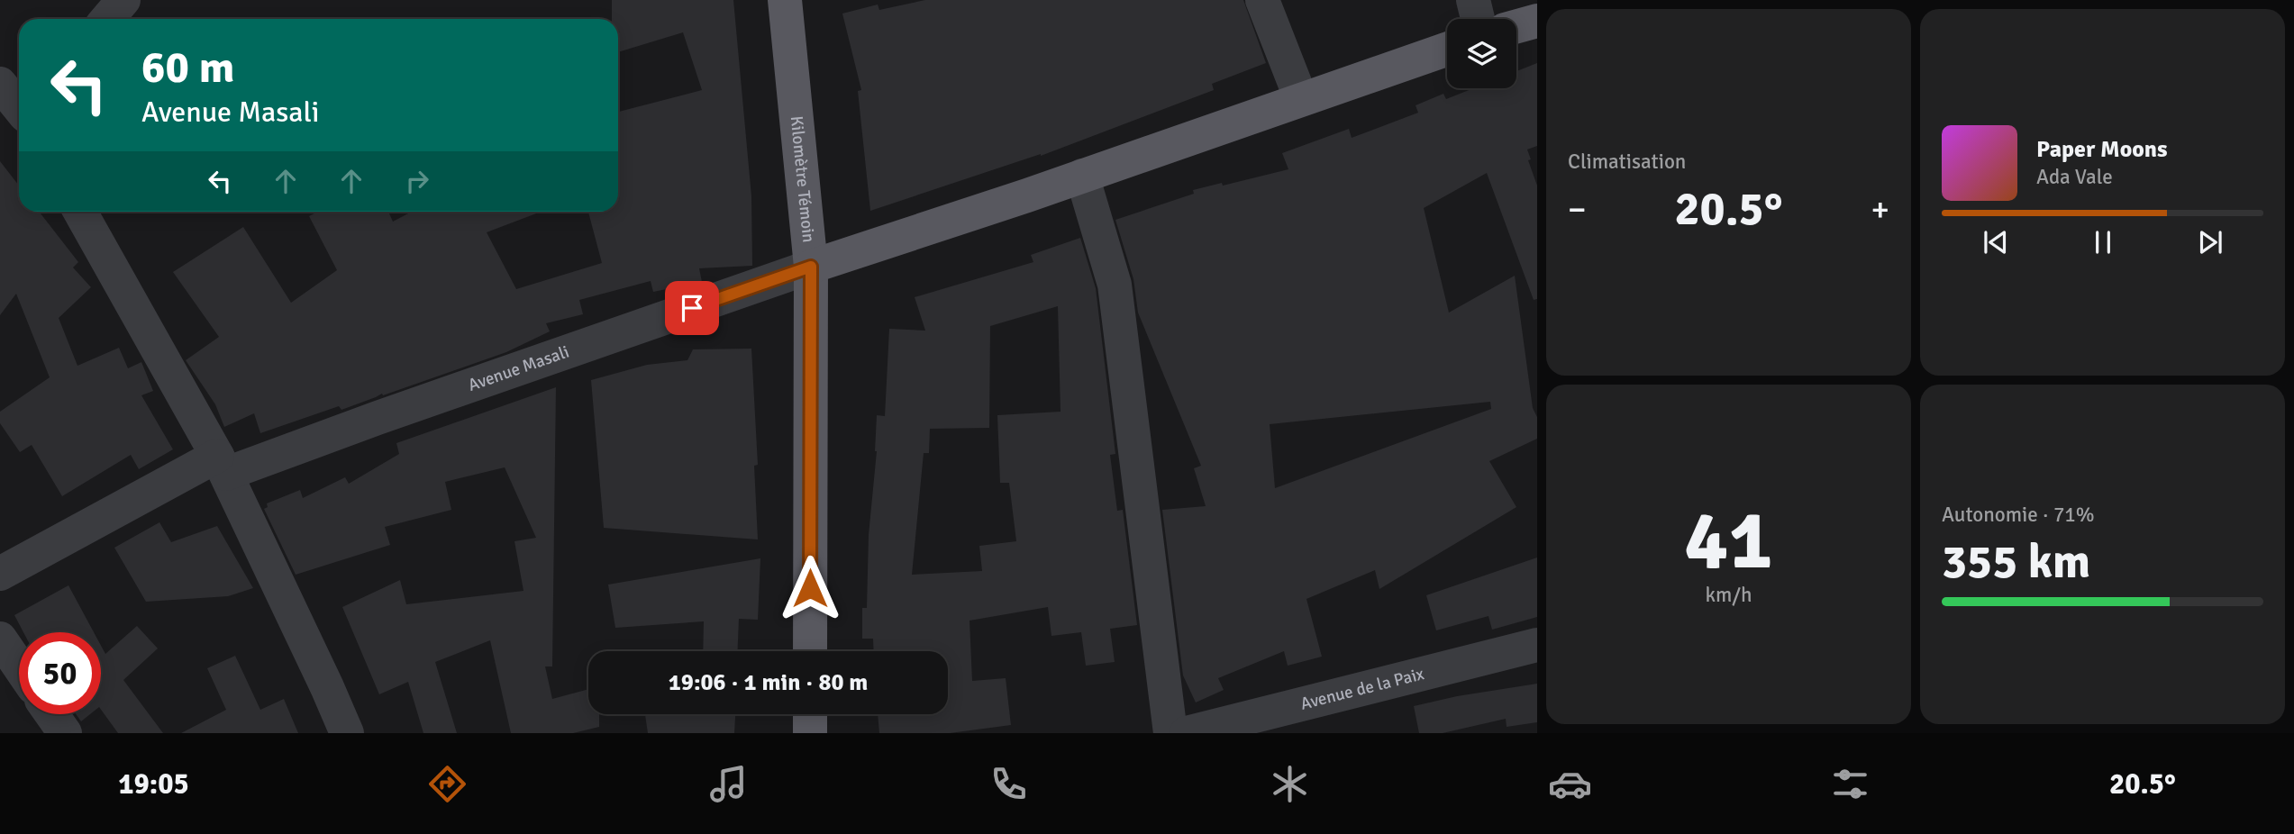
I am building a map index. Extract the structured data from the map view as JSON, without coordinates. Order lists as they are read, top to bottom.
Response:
{
  "streets": {
    "main road": ["Kilomètre Témoin"],
    "street": ["Avenue Masali", "Avenue de la Paix"]
  },
  "crossings": [
    ["Kilomètre Témoin", "Avenue Masali"]
  ],
  "page": {
    "tile": [
      "Climatisation",
      ["41", "km/h"],
      ["Autonomie · 71%", "355 km"]
    ],
    "turn": ["60 m", "Avenue Masali"],
    "song": ["Paper Moons", "Ada Vale"],
    "heat": ["−", "20.5°", "+"],
    "limit": "50",
    "trip": "19:06 · 1 min · 80 m",
    "tabs": ["19:05", "20.5°"]
  }
}
